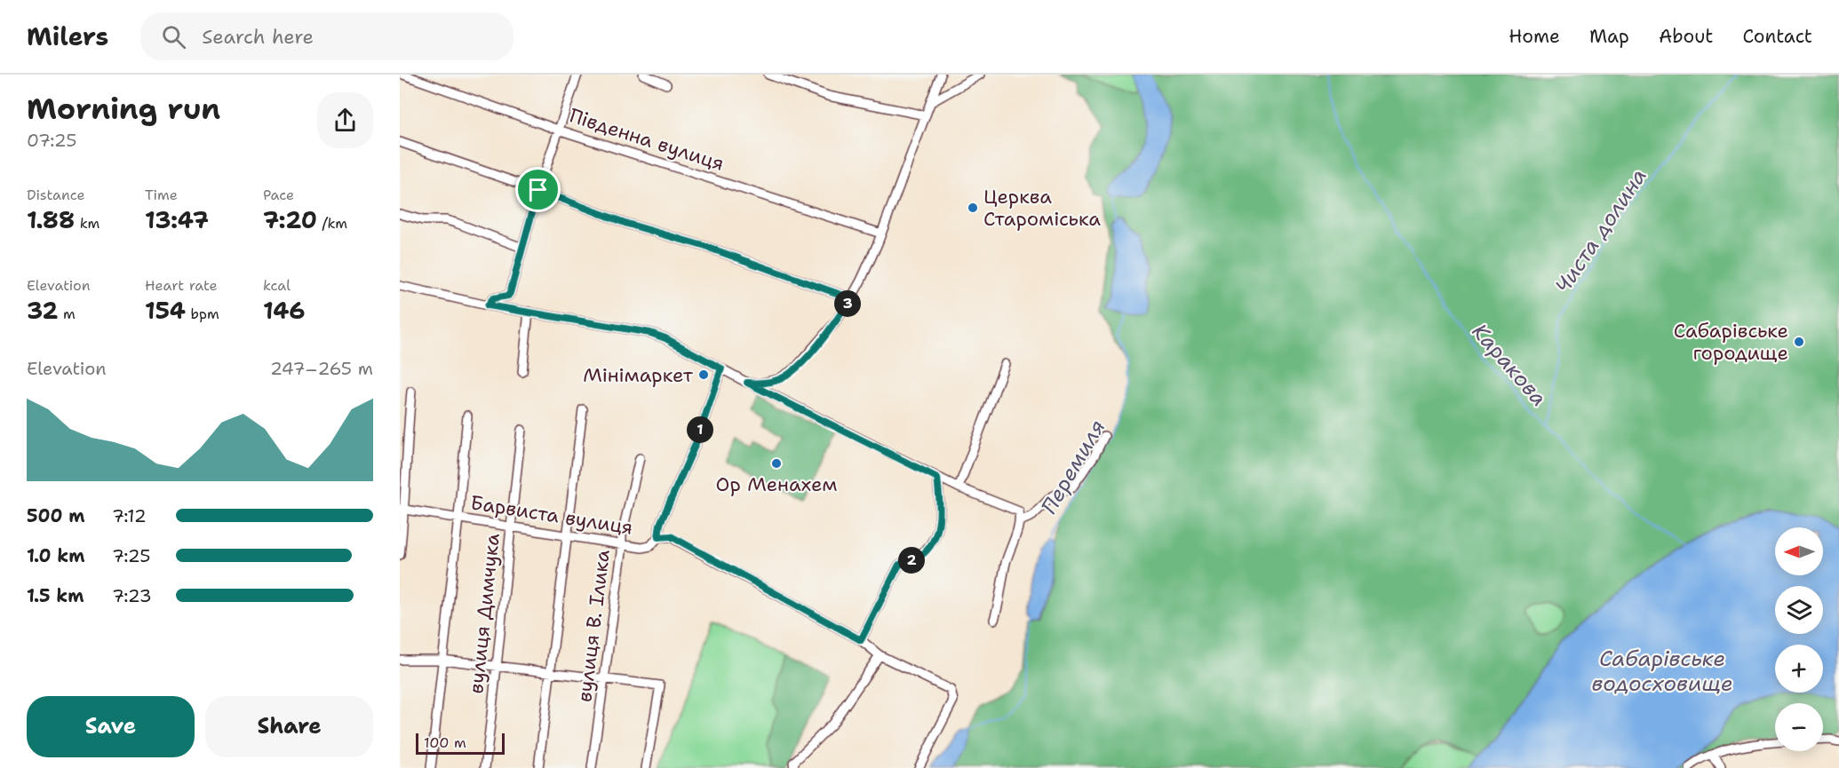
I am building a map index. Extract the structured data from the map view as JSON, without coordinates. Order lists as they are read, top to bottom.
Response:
{
  "streets": {
    "street": [
      "Південна вулиця",
      "Барвиста вулиця",
      "вулиця Димчука",
      "вулиця В. Ілика"
    ]
  },
  "crossings": [
    ["Барвиста вулиця", "вулиця Димчука"],
    ["Барвиста вулиця", "вулиця В. Ілика"]
  ],
  "water": [
    "Чиста долина",
    "Каракова",
    "Перемиля",
    "Сабарівське водосховище"
  ],
  "places": [
    "Церква Староміська",
    "Сабарівське городище",
    "Мінімаркет",
    "Ор Менахем"
  ],
  "scale_bar": "100 m",
  "north": "left",
  "page": {
    "header": "Milers",
    "search": "Search here",
    "nav": [
      "Home",
      "Map",
      "About",
      "Contact"
    ],
    "heading": ["Morning run", "07:25"],
    "stats": [
      ["Distance", "1.88 km"],
      ["Time", "13:47"],
      ["Pace", "7:20 /km"],
      ["Elevation", "32 m"],
      ["Heart rate", "154 bpm"],
      ["kcal", "146"]
    ],
    "pins": ["3", "1", "2"],
    "chart": ["Elevation", "247–265 m"],
    "list": [
      {
        "name": "500 m",
        "note": "7:12"
      },
      {
        "name": "1.0 km",
        "note": "7:25"
      },
      {
        "name": "1.5 km",
        "note": "7:23"
      }
    ],
    "map_buttons": ["+", "−"],
    "buttons": ["Save", "Share"],
    "scale": "100 m"
  }
}
